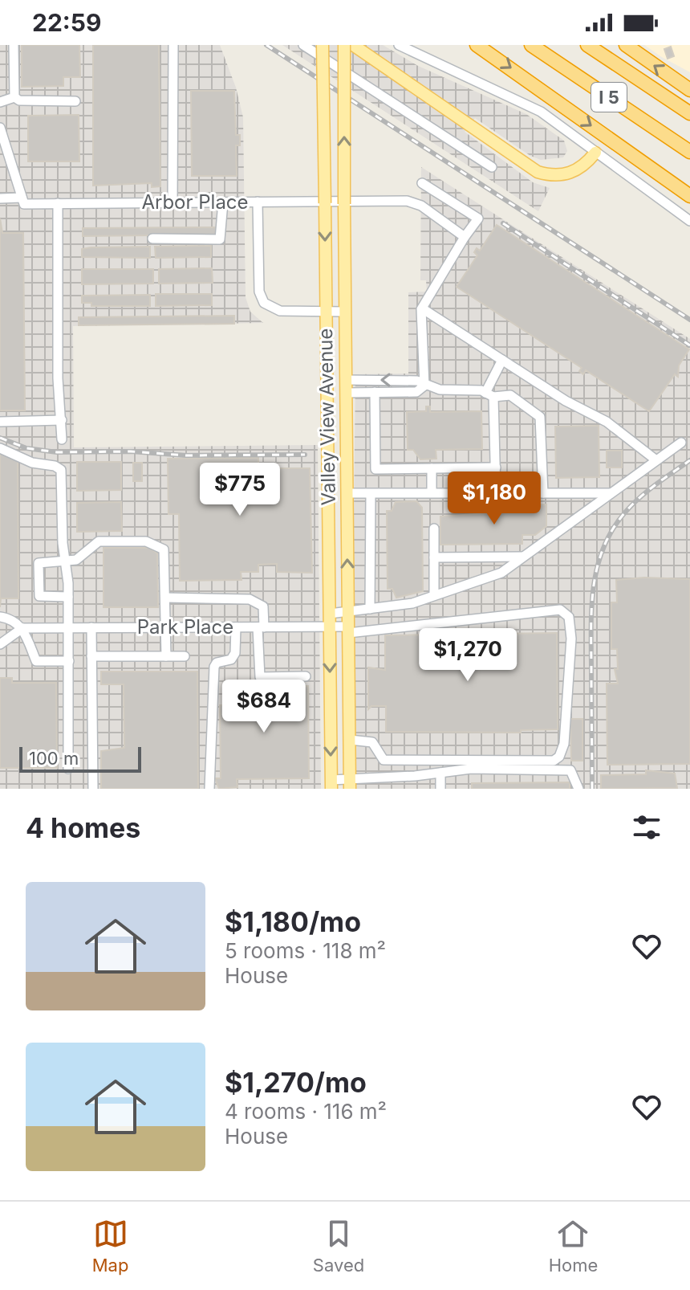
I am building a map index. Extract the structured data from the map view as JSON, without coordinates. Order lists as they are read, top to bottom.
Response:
{
  "streets": {
    "highway": ["I 5"],
    "main road": ["Valley View Avenue"],
    "street": ["Arbor Place", "Park Place"]
  },
  "crossings": [
    ["Arbor Place", "Valley View Avenue"],
    ["Valley View Avenue", "Park Place"]
  ],
  "scale_bar": "100 m",
  "page": {
    "status": "22:59",
    "price": [
      "$775",
      "$1,180",
      "$1,270",
      "$684"
    ],
    "scale": "100 m",
    "heading": "4 homes",
    "list": [
      {
        "name": "$1,180/mo",
        "note": "5 rooms · 118 m² · House"
      },
      {
        "name": "$1,270/mo",
        "note": "4 rooms · 116 m² · House"
      }
    ],
    "tabs": ["Map", "Saved", "Home"]
  }
}
